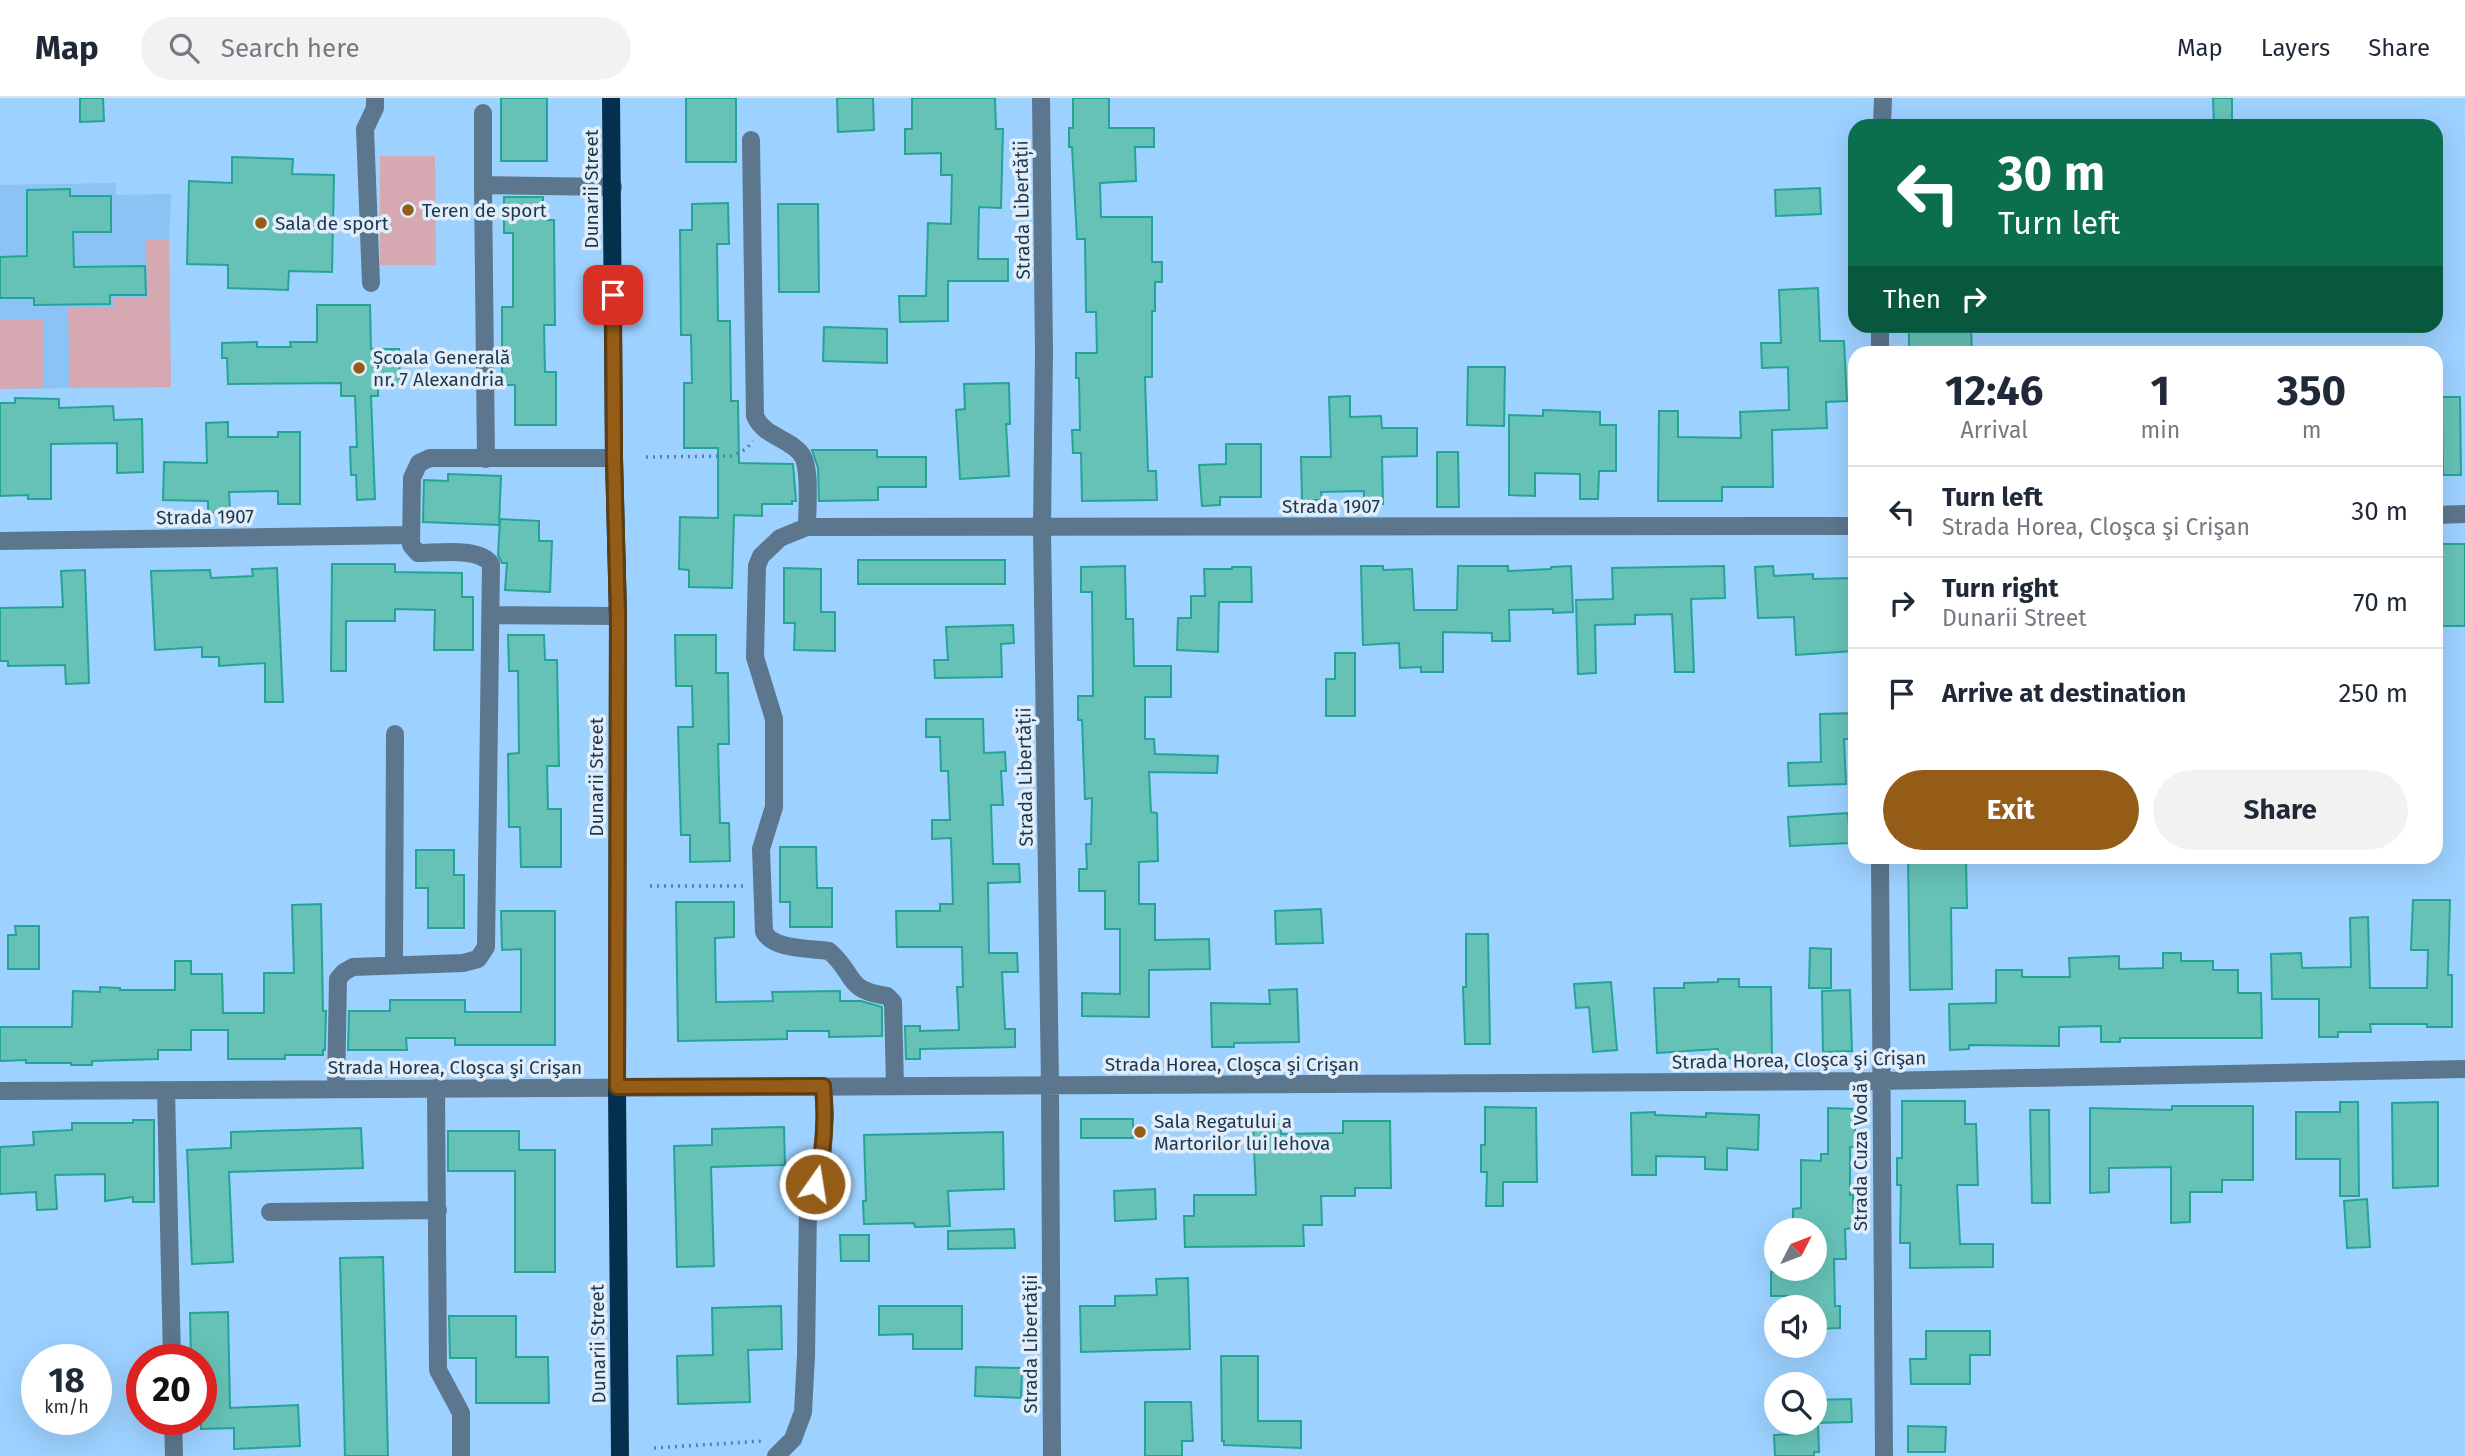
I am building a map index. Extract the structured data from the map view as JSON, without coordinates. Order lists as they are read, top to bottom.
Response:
{
  "streets": {
    "main road": ["Dunarii Street"],
    "street": [
      "Strada Libertății",
      "Strada 1907",
      "Strada Horea, Cloşca şi Crişan",
      "Strada Cuza Vodă"
    ]
  },
  "crossings": [
    ["Dunarii Street", "Strada Horea, Cloşca şi Crişan"],
    ["Strada Libertății", "Strada 1907"],
    ["Strada Libertății", "Strada Horea, Cloşca şi Crişan"],
    ["Strada Horea, Cloşca şi Crişan", "Strada Cuza Vodă"]
  ],
  "places": [
    "Teren de sport",
    "Sala de sport",
    "Școala Generală nr. 7 Alexandria",
    "Sala Regatului a Martorilor lui Iehova"
  ],
  "north": "top right",
  "page": {
    "header": "Map",
    "search": "Search here",
    "nav": ["Map", "Layers", "Share"],
    "turn": ["30 m", "Turn left"],
    "then": "Then",
    "eta": [
      "12:46",
      "Arrival",
      "1",
      "min",
      "350",
      "m"
    ],
    "list": [
      {
        "name": "Turn left",
        "note": "Strada Horea, Cloşca şi Crişan",
        "value": "30 m"
      },
      {
        "name": "Turn right",
        "note": "Dunarii Street",
        "value": "70 m"
      },
      {
        "name": "Arrive at destination",
        "value": "250 m"
      }
    ],
    "buttons": ["Exit", "Share"],
    "speed": "18 km/h",
    "limit": "20"
  }
}
